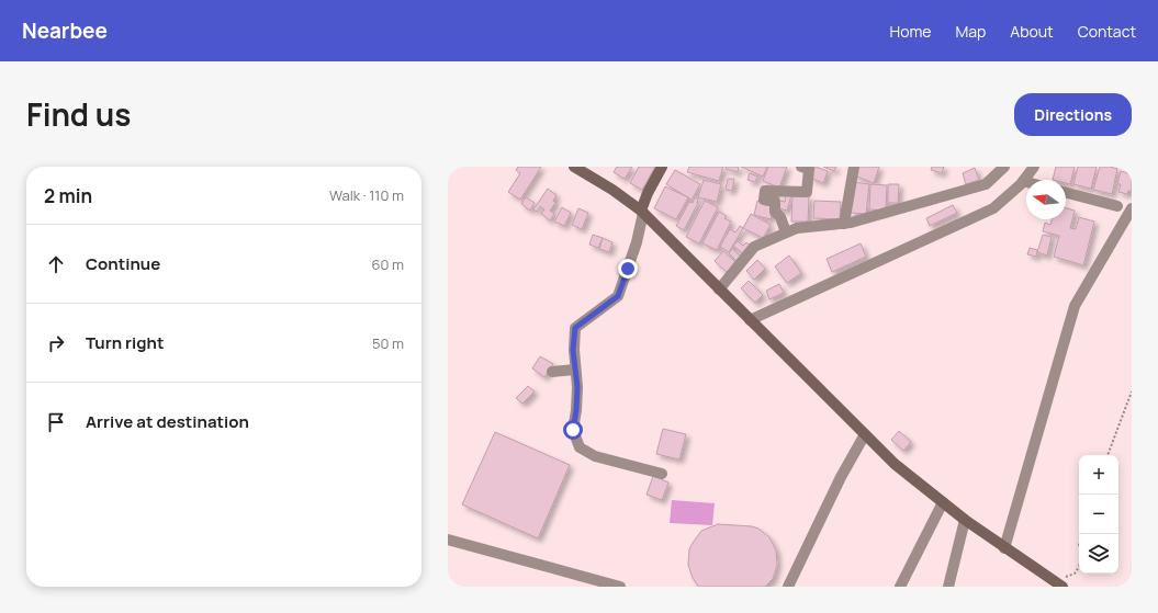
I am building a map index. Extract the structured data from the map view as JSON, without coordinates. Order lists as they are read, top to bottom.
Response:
{
  "north": "left",
  "page": {
    "header": "Nearbee",
    "nav": [
      "Home",
      "Map",
      "About",
      "Contact"
    ],
    "title": "Find us",
    "buttons": "Directions",
    "heading": ["2 min", "Walk · 110 m"],
    "list": [
      ["Continue", "60 m"],
      ["Turn right", "50 m"],
      "Arrive at destination"
    ],
    "map_buttons": ["+", "−"]
  }
}
